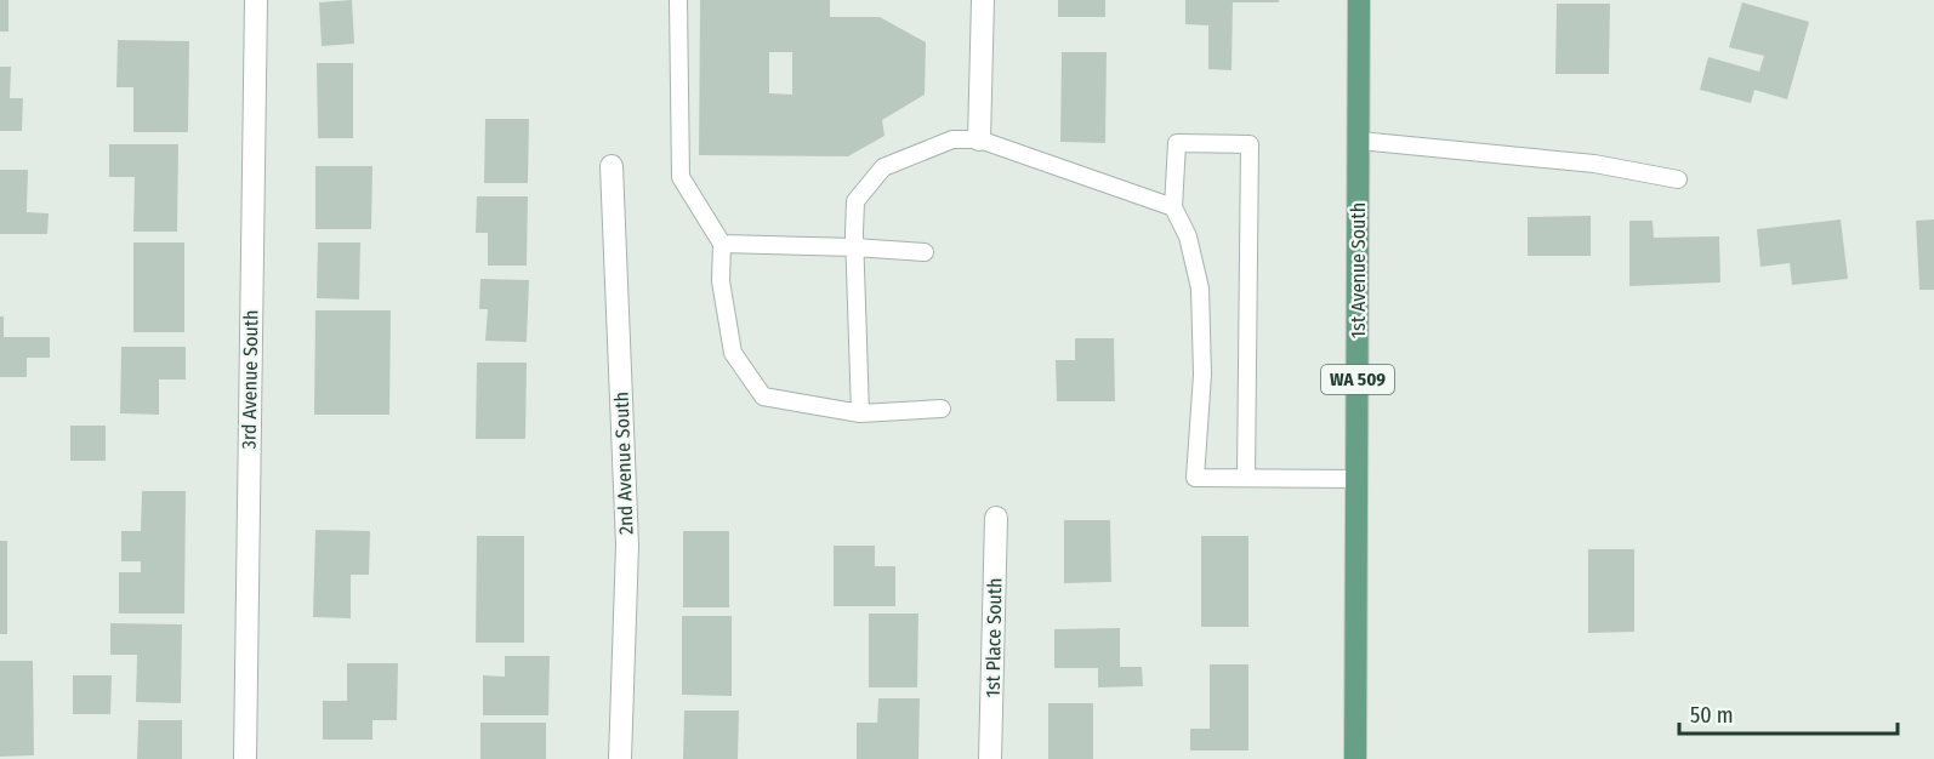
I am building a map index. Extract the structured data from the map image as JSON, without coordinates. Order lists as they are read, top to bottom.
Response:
{
  "streets": {
    "main road": ["1st Avenue South", "WA 509"],
    "street": ["3rd Avenue South", "2nd Avenue South", "1st Place South"]
  },
  "scale_bar": "50 m"
}
